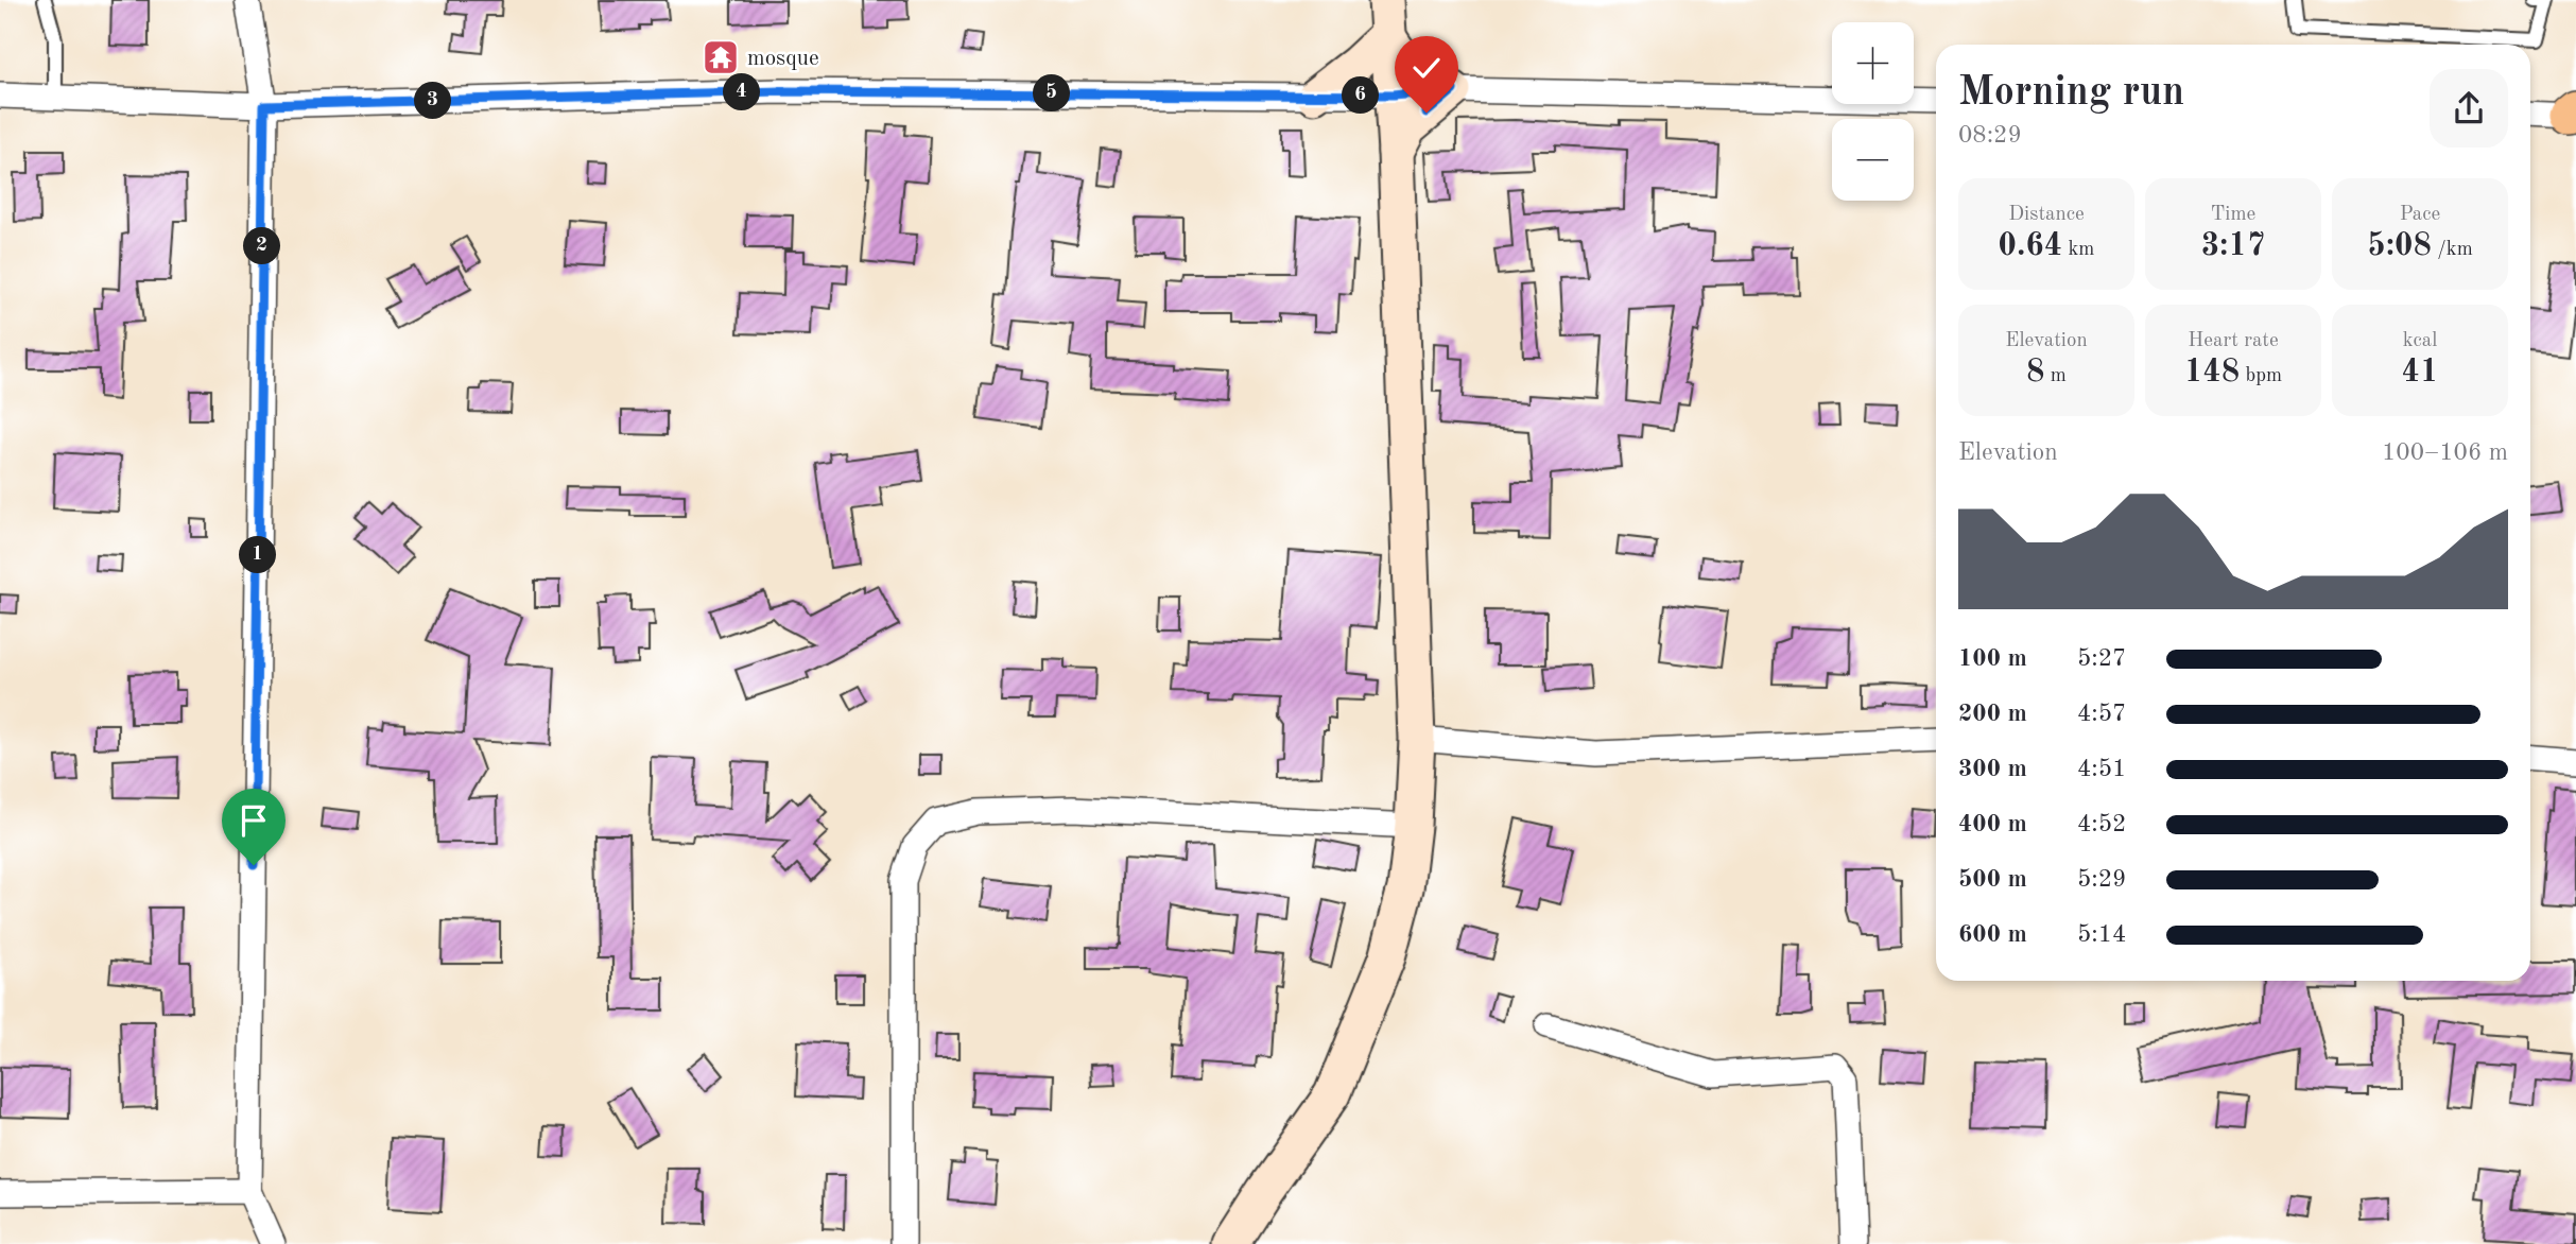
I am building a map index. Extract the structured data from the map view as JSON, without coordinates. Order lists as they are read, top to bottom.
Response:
{
  "places": {
    "temple": ["mosque"]
  },
  "page": {
    "map_buttons": ["+", "−"],
    "heading": ["Morning run", "08:29"],
    "pins": [
      "4",
      "5",
      "6",
      "3",
      "2",
      "1"
    ],
    "stats": [
      ["Distance", "0.64 km"],
      ["Time", "3:17"],
      ["Pace", "5:08 /km"],
      ["Elevation", "8 m"],
      ["Heart rate", "148 bpm"],
      ["kcal", "41"]
    ],
    "chart": ["Elevation", "100–106 m"],
    "list": [
      {
        "name": "100 m",
        "note": "5:27"
      },
      {
        "name": "200 m",
        "note": "4:57"
      },
      {
        "name": "300 m",
        "note": "4:51"
      },
      {
        "name": "400 m",
        "note": "4:52"
      },
      {
        "name": "500 m",
        "note": "5:29"
      },
      {
        "name": "600 m",
        "note": "5:14"
      }
    ]
  }
}
